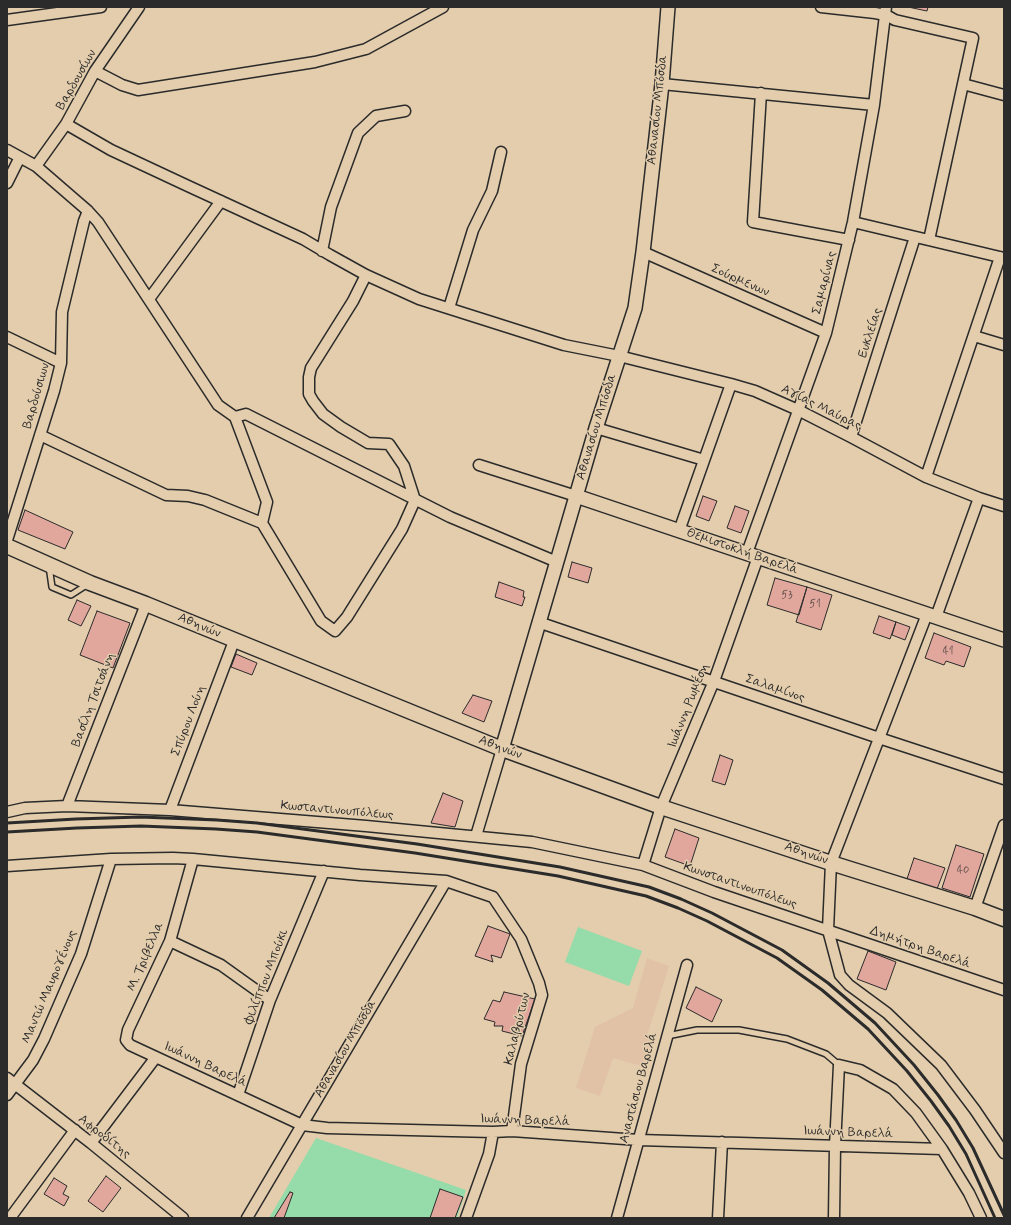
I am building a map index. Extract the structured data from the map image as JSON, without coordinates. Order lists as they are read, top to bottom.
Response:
{
  "streets": {
    "main road": ["Αθηνών"],
    "street": [
      "Βαρδουσίων",
      "Αθανασίου Μπόσδα",
      "Σούρμενων",
      "Σαμαρίνας",
      "Ευκλείας",
      "Βαρδούσιων",
      "Αγίας Μαύρας",
      "Θεμιστοκλή Βαρελά",
      "Σαλαμίνος",
      "Βασίλη Τσιτσάνη",
      "Ιωάννη Ρωμέση",
      "Σπύρου Λούη",
      "Κωσταντινουπόλεως",
      "Κωνσταντινουπόλεως",
      "Δημήτρη Βαρελά",
      "Μ. Τριβελλα",
      "Φιλίππου Μπούκι",
      "Μαντώ Μαυρογένους",
      "Καλαβρύτων",
      "Ιωάννη Βαρελά",
      "Αναστάσιου Βαρελά",
      "Αφροδίτης"
    ]
  },
  "crossings": [
    ["Βαρδουσίων", "Αγίας Μαύρας"],
    ["Αθανασίου Μπόσδα", "Σούρμενων"],
    ["Αθανασίου Μπόσδα", "Αγίας Μαύρας"],
    ["Αθανασίου Μπόσδα", "Θεμιστοκλή Βαρελά"],
    ["Αθανασίου Μπόσδα", "Αθηνών"],
    ["Αθανασίου Μπόσδα", "Σαλαμίνος"],
    ["Αθανασίου Μπόσδα", "Κωσταντινουπόλεως"],
    ["Αθανασίου Μπόσδα", "Καλαβρύτων"],
    ["Αθανασίου Μπόσδα", "Ιωάννη Βαρελά"],
    ["Σούρμενων", "Σαμαρίνας"],
    ["Σαμαρίνας", "Αγίας Μαύρας"],
    ["Σαμαρίνας", "Θεμιστοκλή Βαρελά"],
    ["Σαμαρίνας", "Ιωάννη Ρωμέση"],
    ["Ευκλείας", "Αγίας Μαύρας"],
    ["Θεμιστοκλή Βαρελά", "Ιωάννη Ρωμέση"],
    ["Αθηνών", "Βασίλη Τσιτσάνη"],
    ["Αθηνών", "Ιωάννη Ρωμέση"],
    ["Αθηνών", "Σπύρου Λούη"],
    ["Σαλαμίνος", "Ιωάννη Ρωμέση"],
    ["Βασίλη Τσιτσάνη", "Κωσταντινουπόλεως"],
    ["Ιωάννη Ρωμέση", "Κωσταντινουπόλεως"],
    ["Ιωάννη Ρωμέση", "Κωνσταντινουπόλεως"],
    ["Σπύρου Λούη", "Κωσταντινουπόλεως"],
    ["Κωσταντινουπόλεως", "Κωνσταντινουπόλεως"],
    ["Κωνσταντινουπόλεως", "Δημήτρη Βαρελά"],
    ["Μ. Τριβελλα", "Ιωάννη Βαρελά"],
    ["Φιλίππου Μπούκι", "Ιωάννη Βαρελά"],
    ["Μαντώ Μαυρογένους", "Αφροδίτης"],
    ["Καλαβρύτων", "Ιωάννη Βαρελά"],
    ["Ιωάννη Βαρελά", "Αναστάσιου Βαρελά"]
  ],
  "house_numbers": [
    "53",
    "51",
    "41",
    "40"
  ]
}
